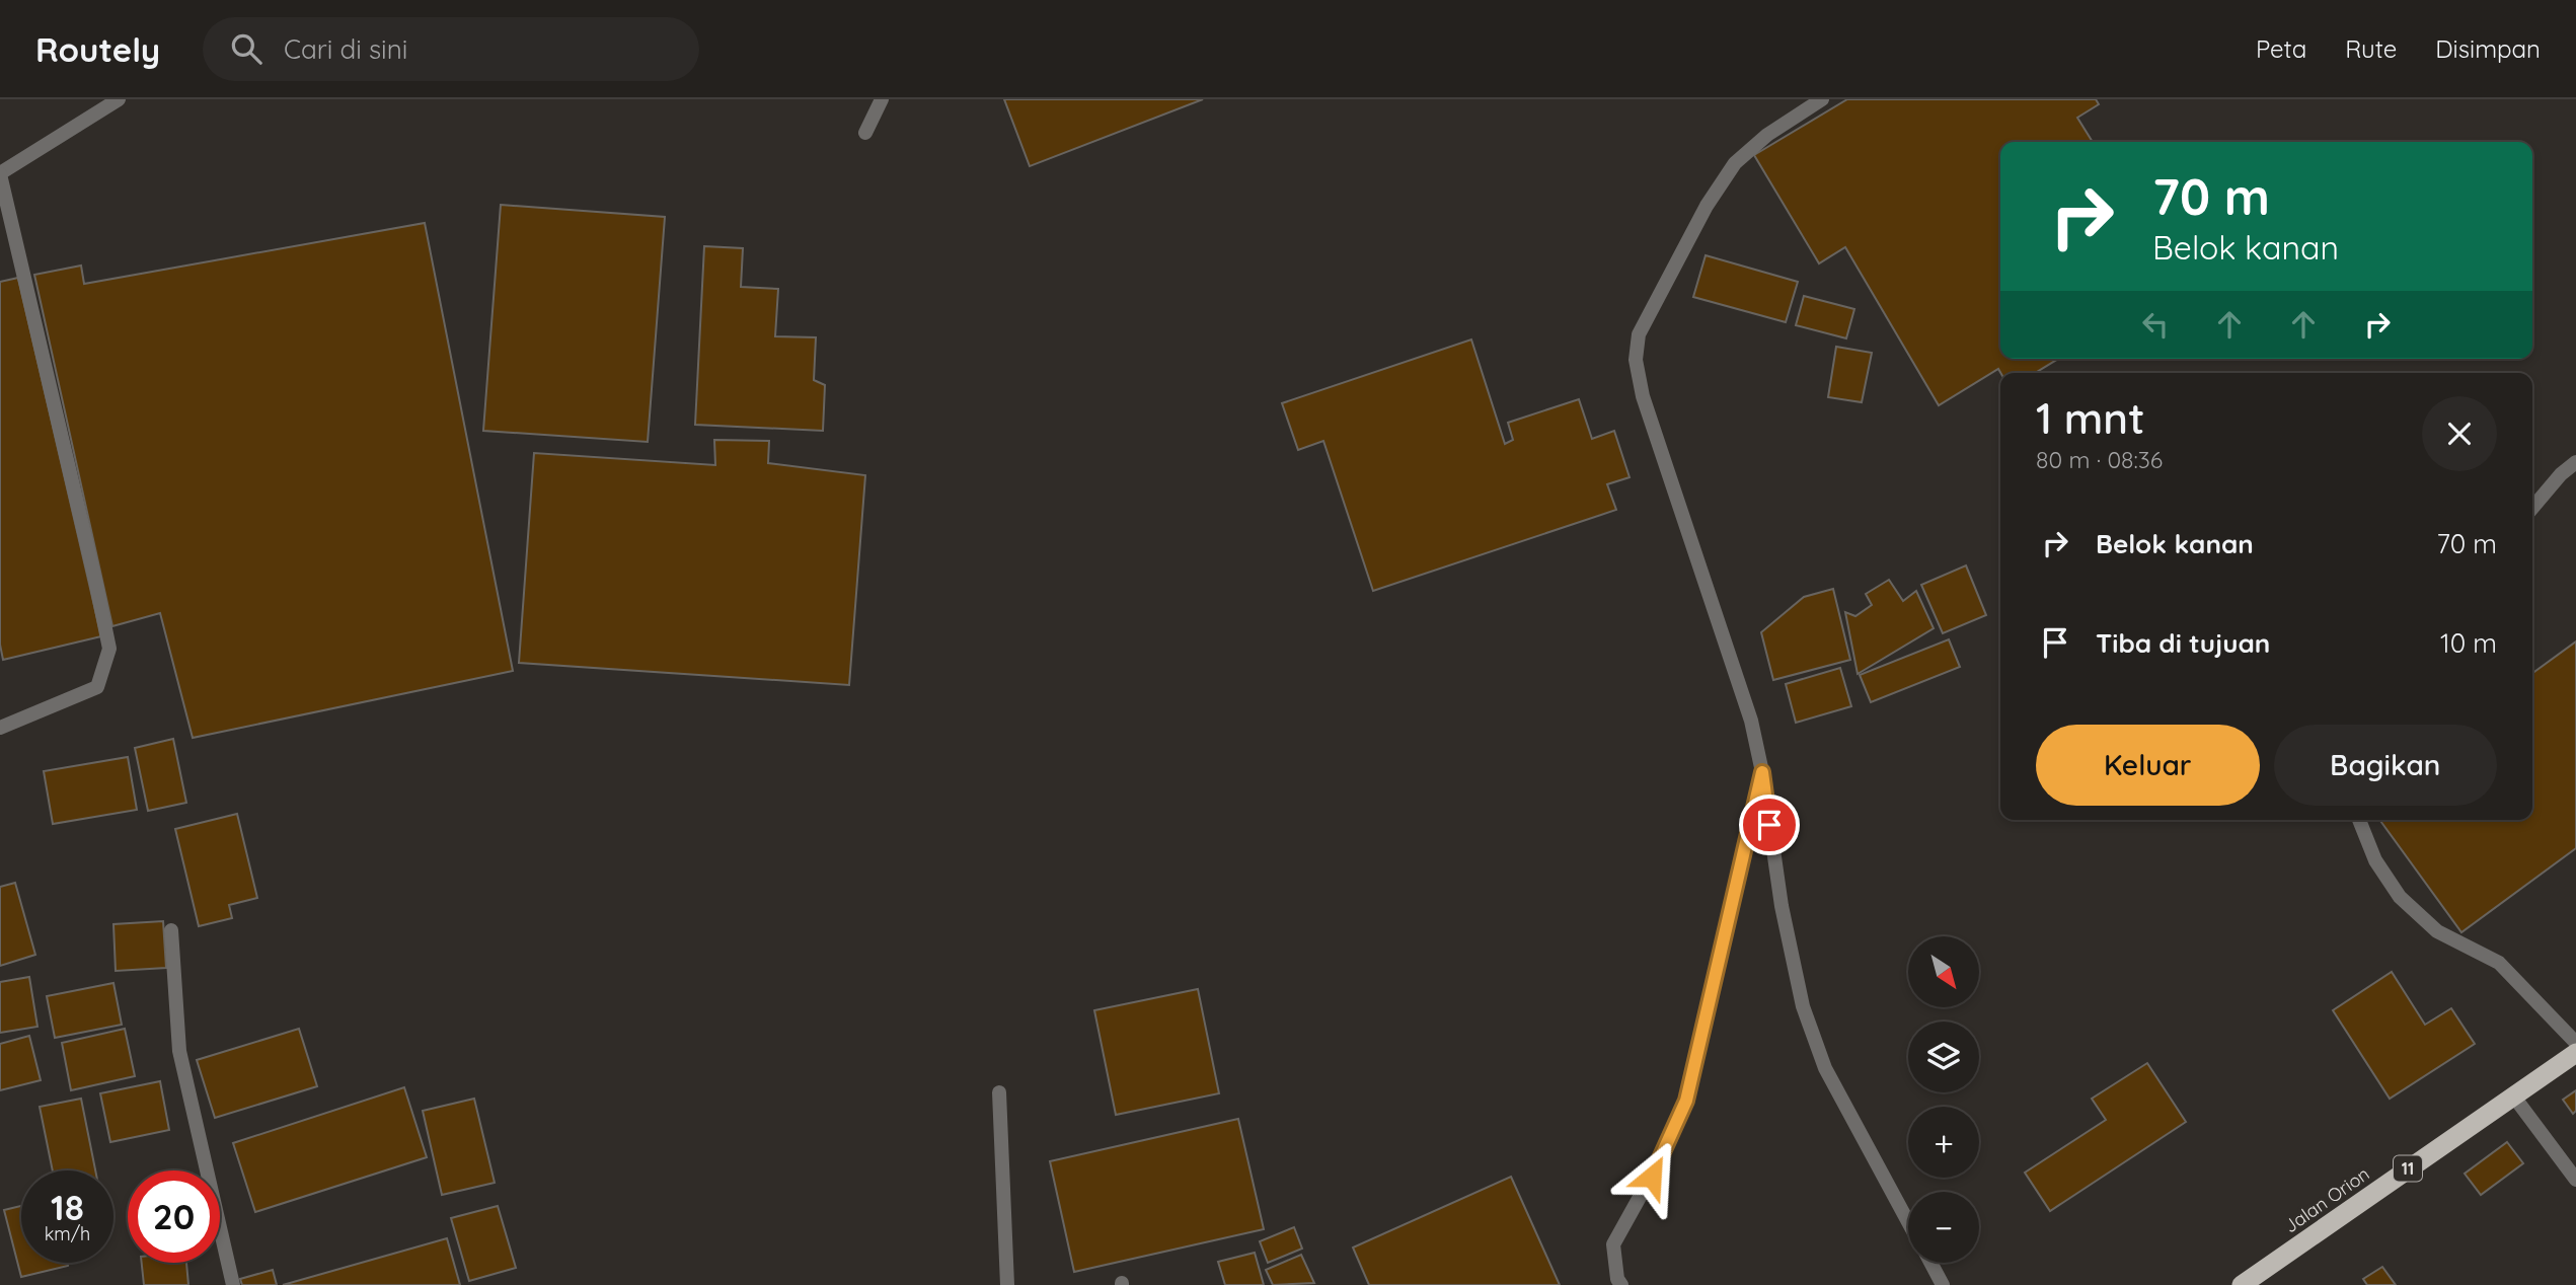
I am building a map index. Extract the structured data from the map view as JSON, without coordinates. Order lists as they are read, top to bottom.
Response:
{
  "streets": {
    "highway": ["11", "Jalan Orion"]
  },
  "north": "bottom right",
  "page": {
    "header": "Routely",
    "search": "Cari di sini",
    "nav": ["Peta", "Rute", "Disimpan"],
    "turn": ["70 m", "Belok kanan"],
    "heading": ["1 mnt", "80 m · 08:36"],
    "list": [
      {
        "name": "Belok kanan",
        "value": "70 m"
      },
      {
        "name": "Tiba di tujuan",
        "value": "10 m"
      }
    ],
    "buttons": ["Keluar", "Bagikan"],
    "map_buttons": ["+", "−"],
    "speed": "18 km/h",
    "limit": "20"
  }
}
